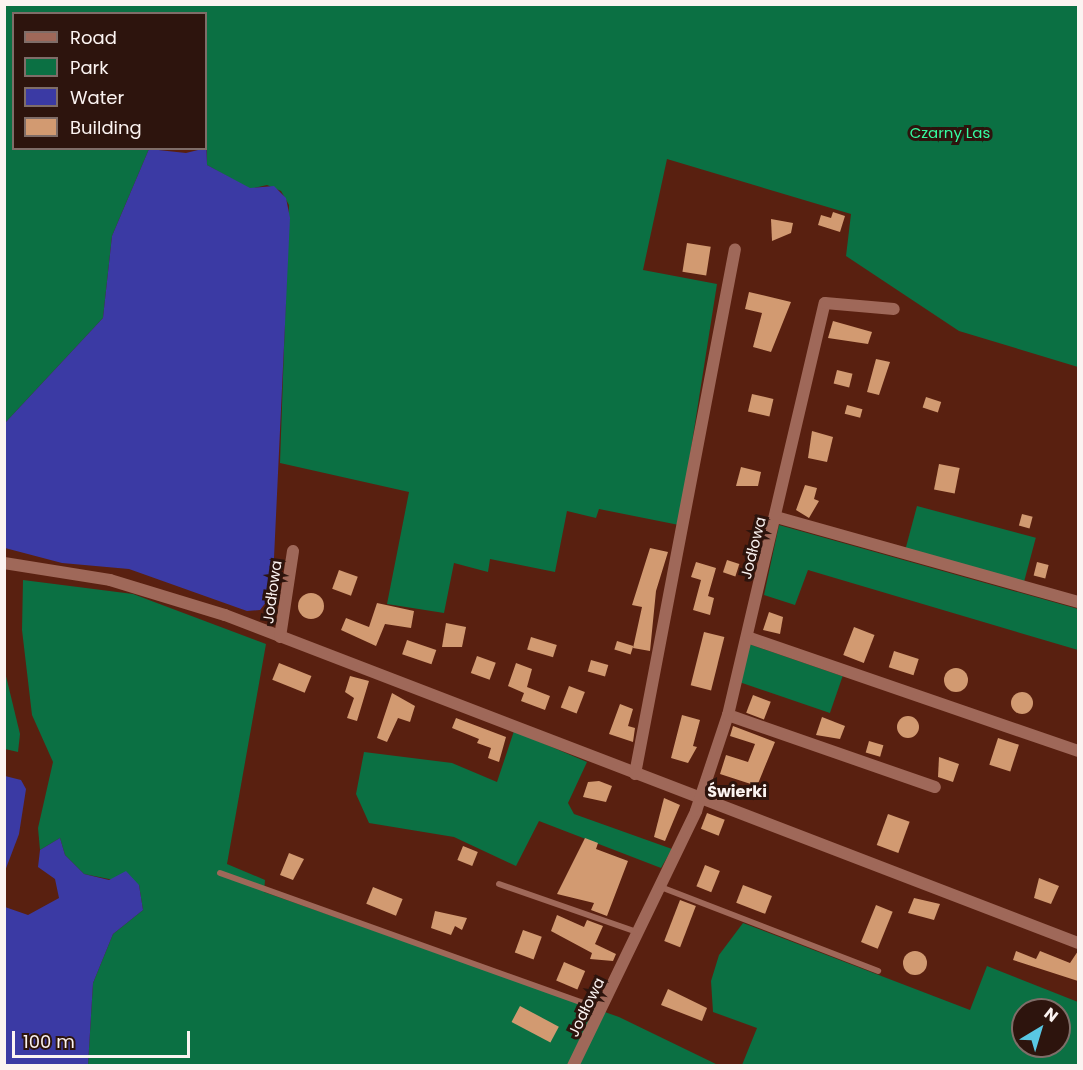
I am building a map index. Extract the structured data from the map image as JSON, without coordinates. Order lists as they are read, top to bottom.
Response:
{
  "streets": {
    "street": ["Jodłowa"]
  },
  "districts": ["Świerki"],
  "parks": ["Czarny Las"],
  "legend": [
    "Road",
    "Park",
    "Water",
    "Building"
  ],
  "scale_bar": "100 m",
  "north": "top right"
}
